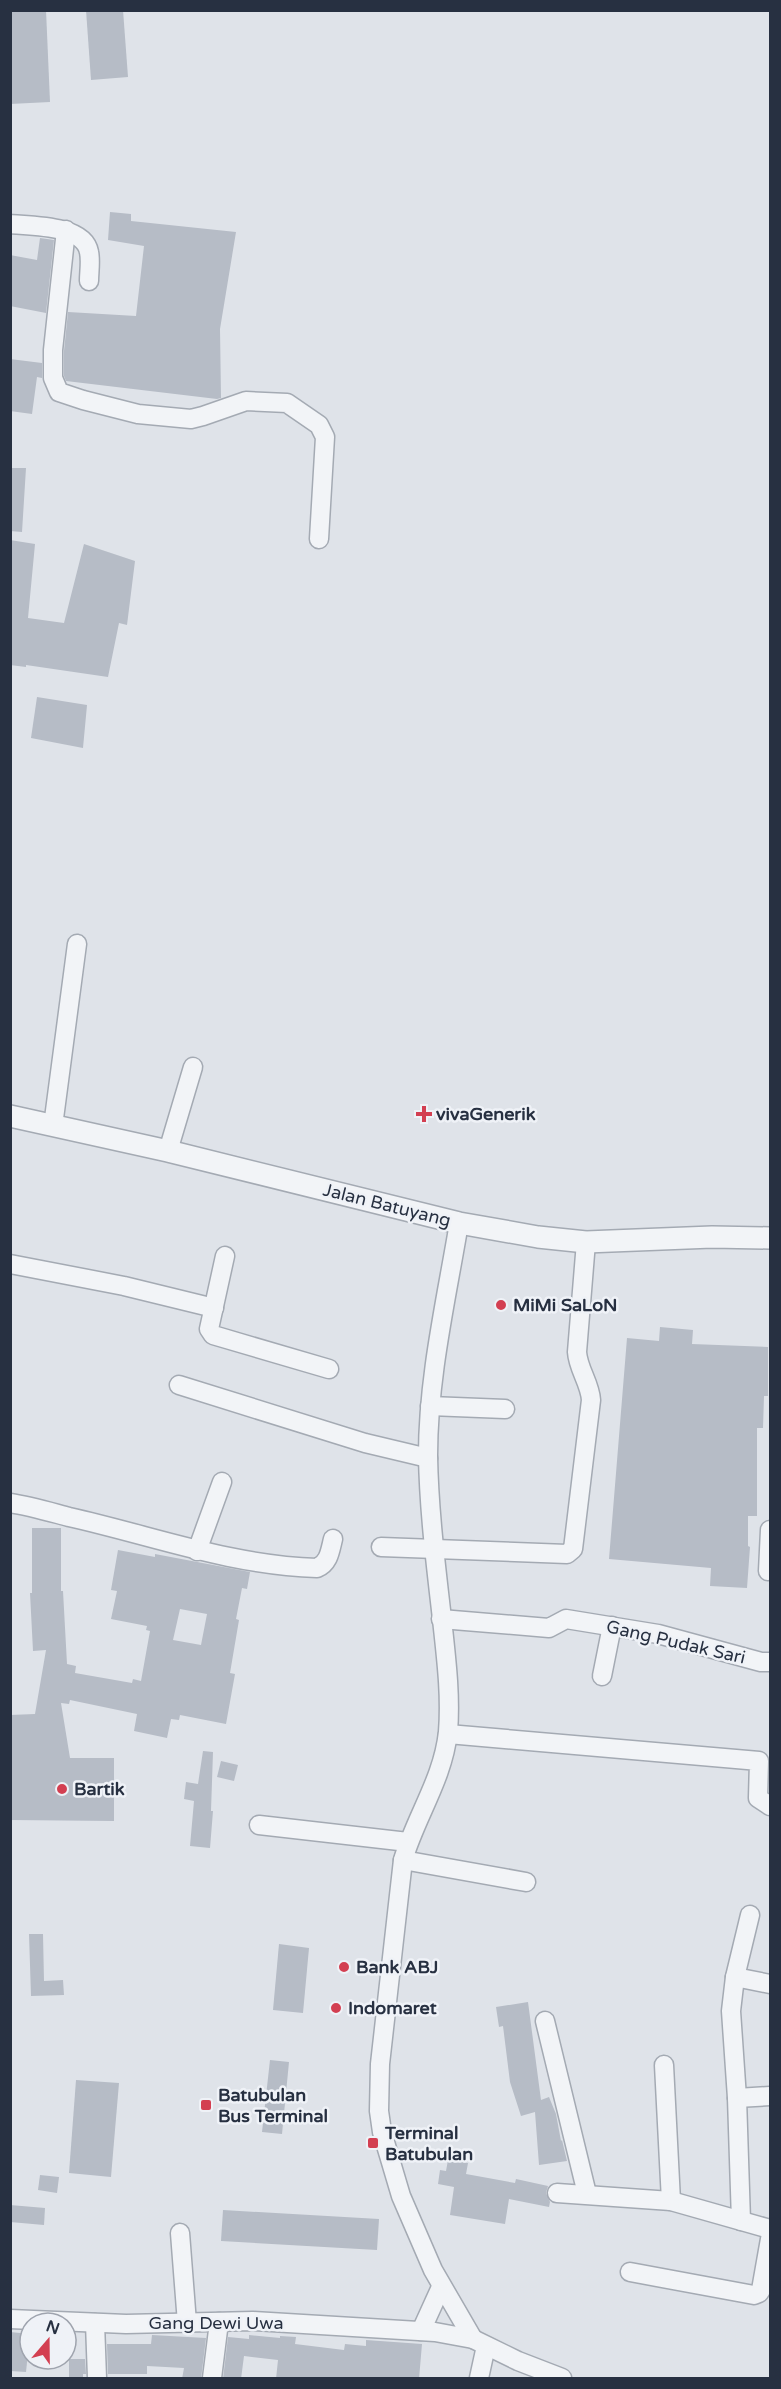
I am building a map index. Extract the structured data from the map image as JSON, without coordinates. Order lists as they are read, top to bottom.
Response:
{
  "streets": {
    "street": ["Jalan Batuyang", "Gang Pudak Sari", "Gang Dewi Uwa"]
  },
  "places": {
    "health": ["vivaGenerik"],
    "other": [
      "MiMi SaLoN",
      "Bartik",
      "Bank ABJ",
      "Indomaret"
    ],
    "transit": ["Batubulan Bus Terminal", "Terminal Batubulan"]
  },
  "north": "top"
}
